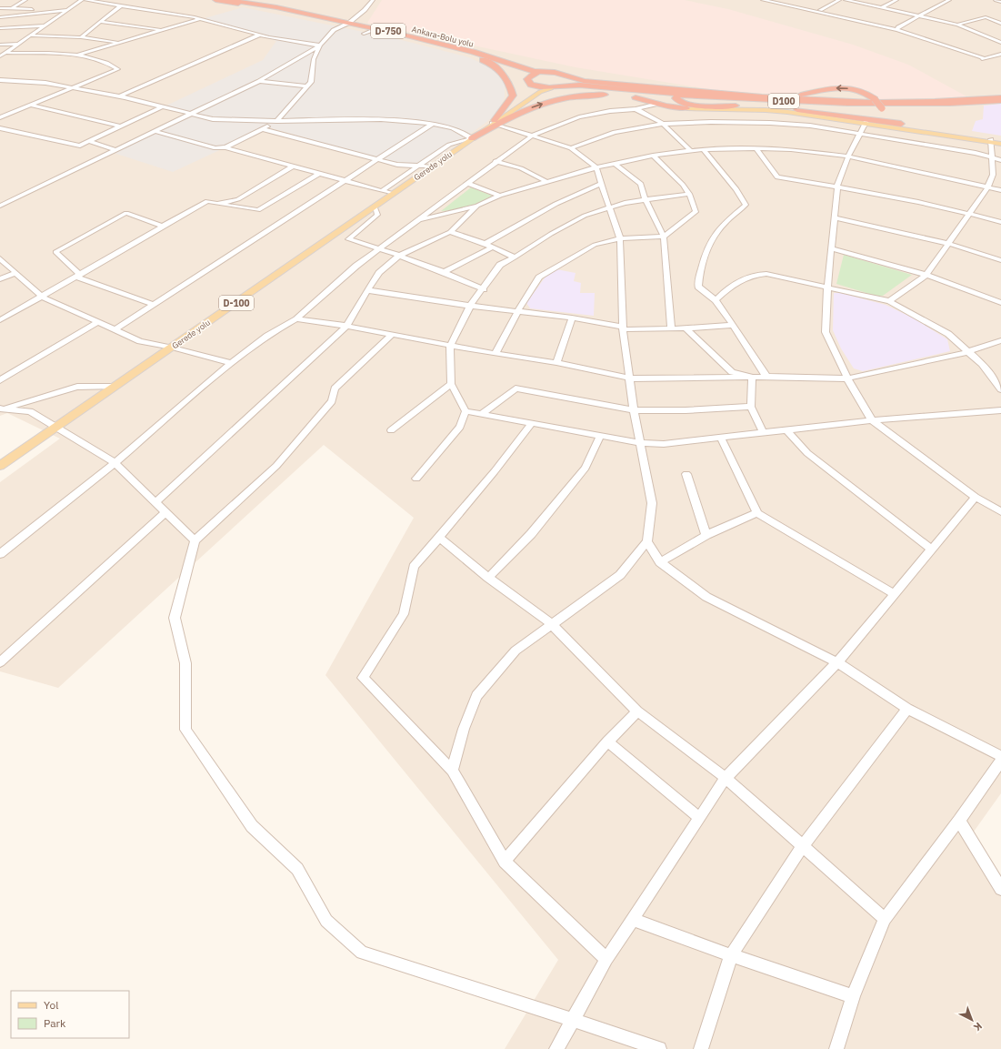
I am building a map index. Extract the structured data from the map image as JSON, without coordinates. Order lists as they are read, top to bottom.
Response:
{
  "streets": {
    "highway": ["D-750", "Ankara-Bolu yolu", "D100"],
    "main road": ["Gerede yolu", "D-100"]
  },
  "crossings": [
    ["Ankara-Bolu yolu", "D100"]
  ],
  "legend": ["Yol", "Park"],
  "north": "bottom right"
}
